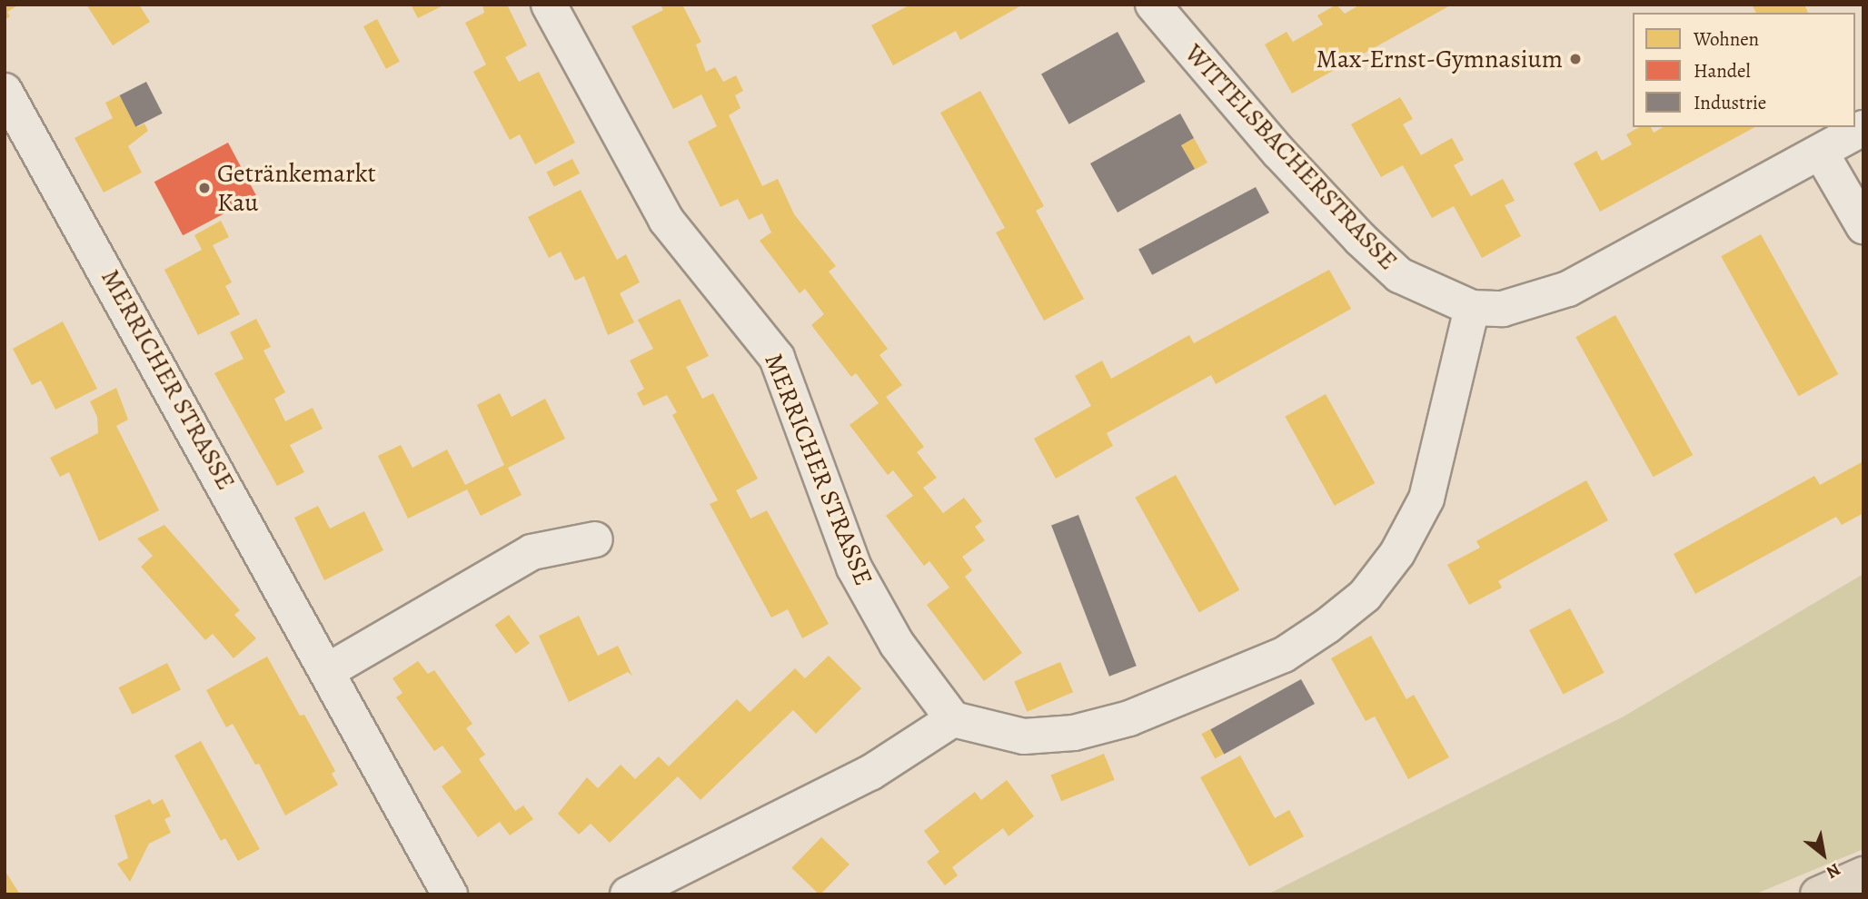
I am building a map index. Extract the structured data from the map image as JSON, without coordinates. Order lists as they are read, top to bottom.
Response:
{
  "streets": {
    "street": ["WITTELSBACHERSTRASSE", "MERRICHER STRASSE"]
  },
  "places": ["Max-Ernst-Gymnasium", "Getränkemarkt Kau"],
  "legend": ["Wohnen", "Handel", "Industrie"],
  "north": "bottom right"
}
